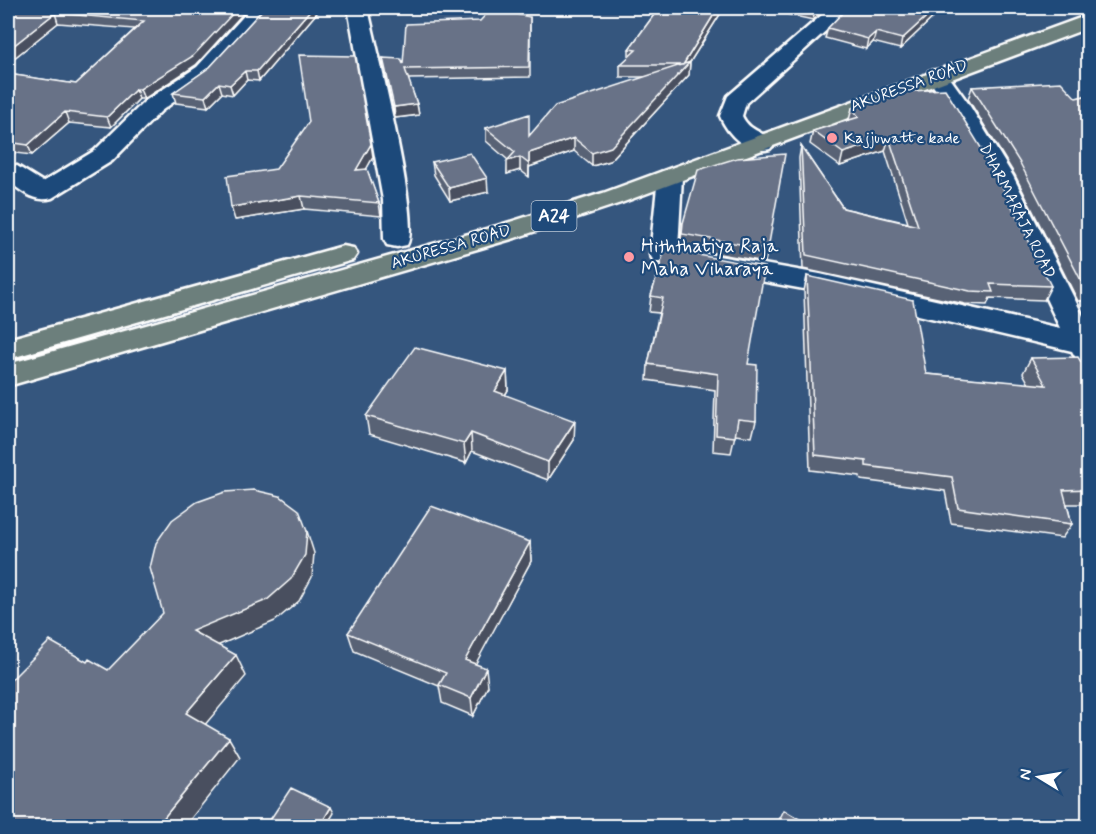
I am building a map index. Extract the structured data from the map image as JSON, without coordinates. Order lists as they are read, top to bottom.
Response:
{
  "streets": {
    "highway": ["AKURESSA ROAD", "A24"],
    "street": ["DHARMARAJA ROAD"]
  },
  "crossings": [
    ["AKURESSA ROAD", "DHARMARAJA ROAD"]
  ],
  "places": ["Kajjuwatte kade", "Hiththatiya Raja Maha Viharaya"],
  "north": "left"
}
